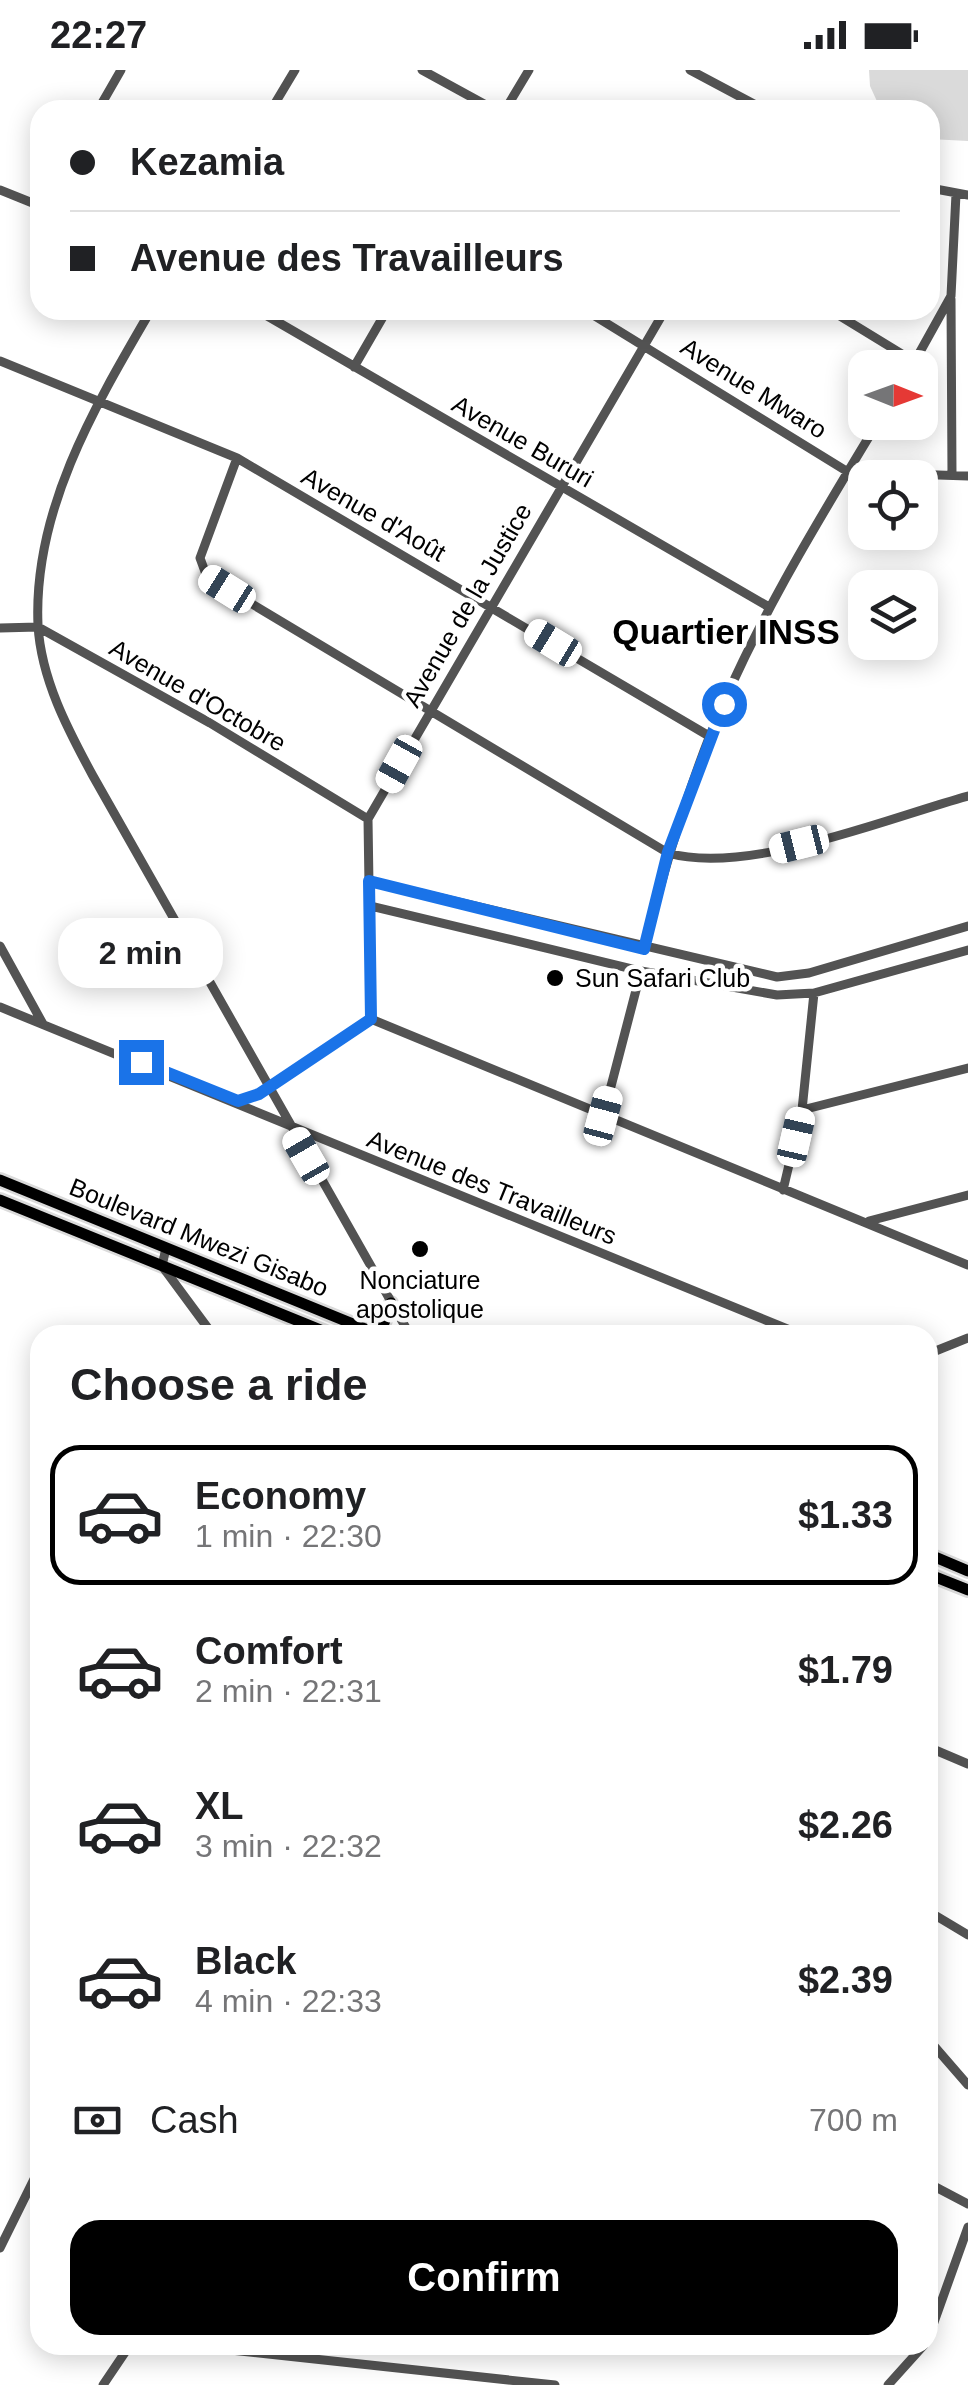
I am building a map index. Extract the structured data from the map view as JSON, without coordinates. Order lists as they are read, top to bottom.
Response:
{
  "streets": {
    "main road": ["Boulevard Mwezi Gisabo"],
    "street": [
      "Avenue Mwaro",
      "Avenue Bururi",
      "Avenue d'Août",
      "Avenue de la Justice",
      "Avenue d'Octobre",
      "Avenue des Travailleurs"
    ]
  },
  "crossings": [
    ["Avenue Mwaro", "Avenue de la Justice"],
    ["Avenue Bururi", "Avenue de la Justice"],
    ["Avenue d'Août", "Avenue de la Justice"],
    ["Avenue de la Justice", "Avenue d'Octobre"]
  ],
  "districts": ["Quartier INSS"],
  "places": ["Sun Safari Club", "Nonciature apostolique"],
  "north": "right",
  "page": {
    "status": "22:27",
    "banner": ["Kezamia", "Avenue des Travailleurs"],
    "bubble": "2 min",
    "heading": "Choose a ride",
    "list": [
      {
        "name": "Economy",
        "note": "1 min · 22:30",
        "value": "$1.33"
      },
      {
        "name": "Comfort",
        "note": "2 min · 22:31",
        "value": "$1.79"
      },
      {
        "name": "XL",
        "note": "3 min · 22:32",
        "value": "$2.26"
      },
      {
        "name": "Black",
        "note": "4 min · 22:33",
        "value": "$2.39"
      }
    ],
    "pay": ["Cash", "700 m"],
    "buttons": "Confirm"
  }
}
